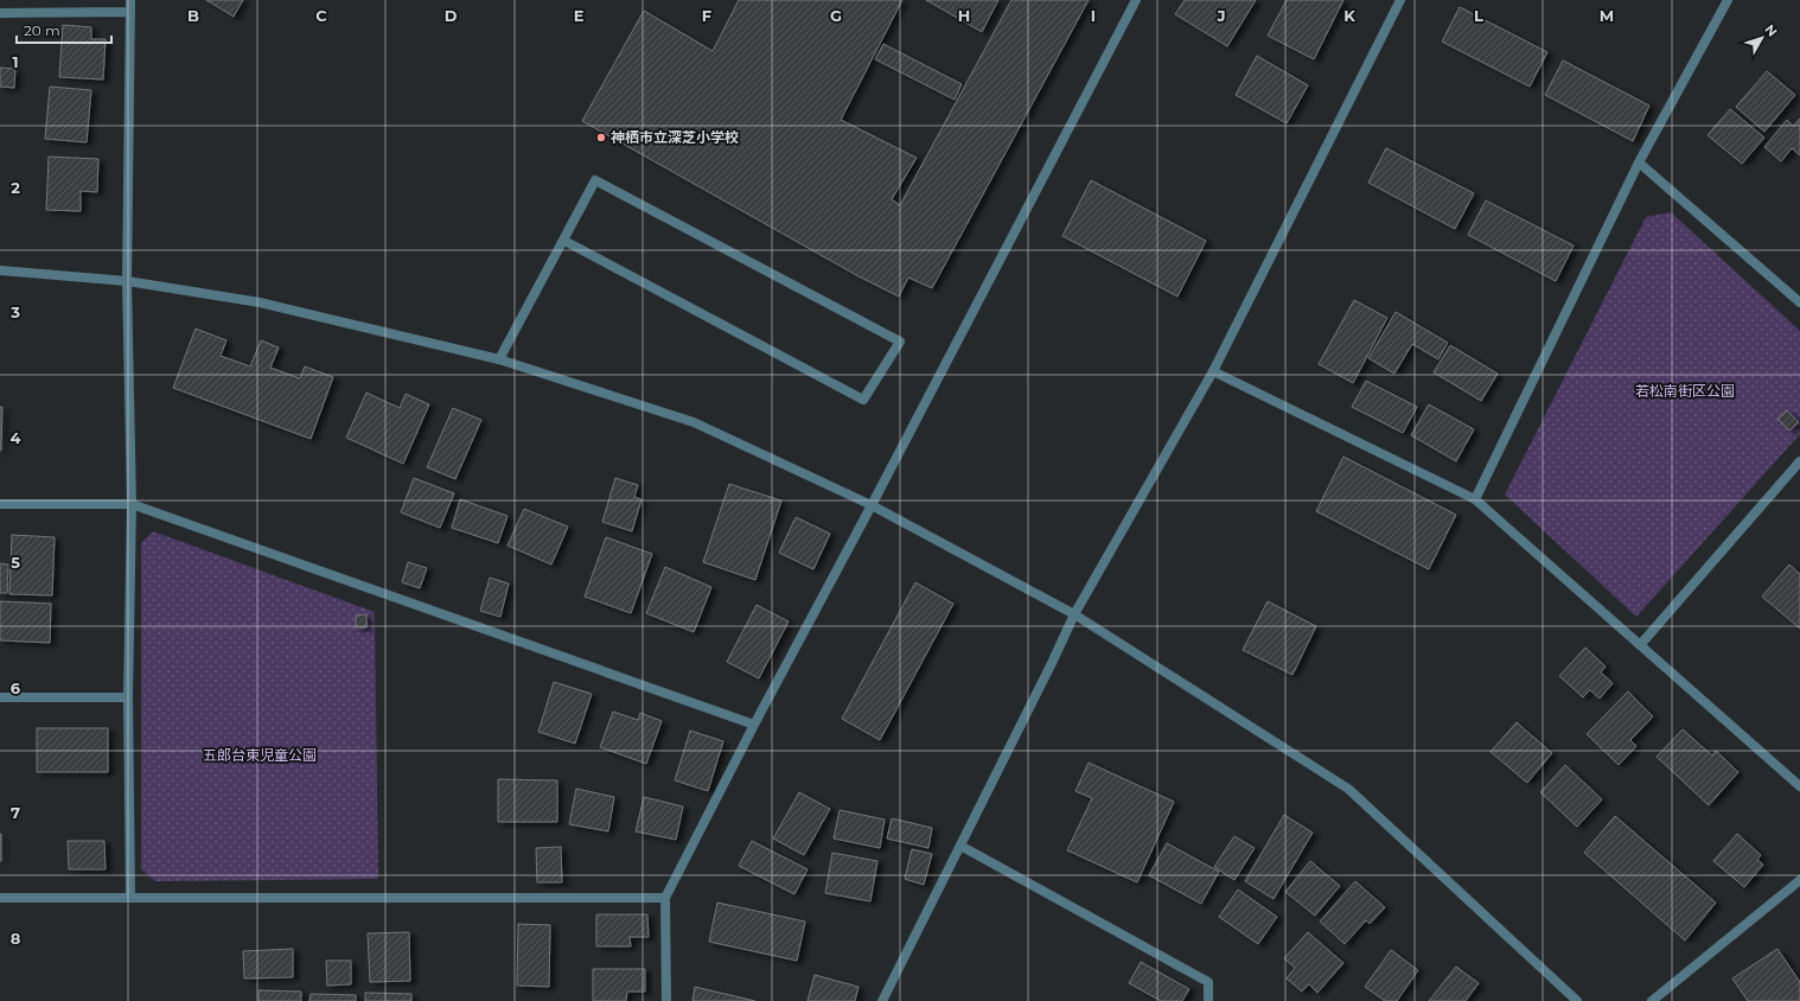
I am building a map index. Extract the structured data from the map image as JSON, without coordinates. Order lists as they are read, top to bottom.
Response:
{
  "parks": ["若松南街区公園", "五郎台東児童公園"],
  "places": ["神栖市立深芝小学校"],
  "scale_bar": "20 m",
  "north": "top right",
  "grid": {
    "columns": [
      "B",
      "C",
      "D",
      "E",
      "F",
      "G",
      "H",
      "I",
      "J",
      "K",
      "L",
      "M"
    ],
    "rows": [
      "1",
      "2",
      "3",
      "4",
      "5",
      "6",
      "7",
      "8"
    ]
  }
}
